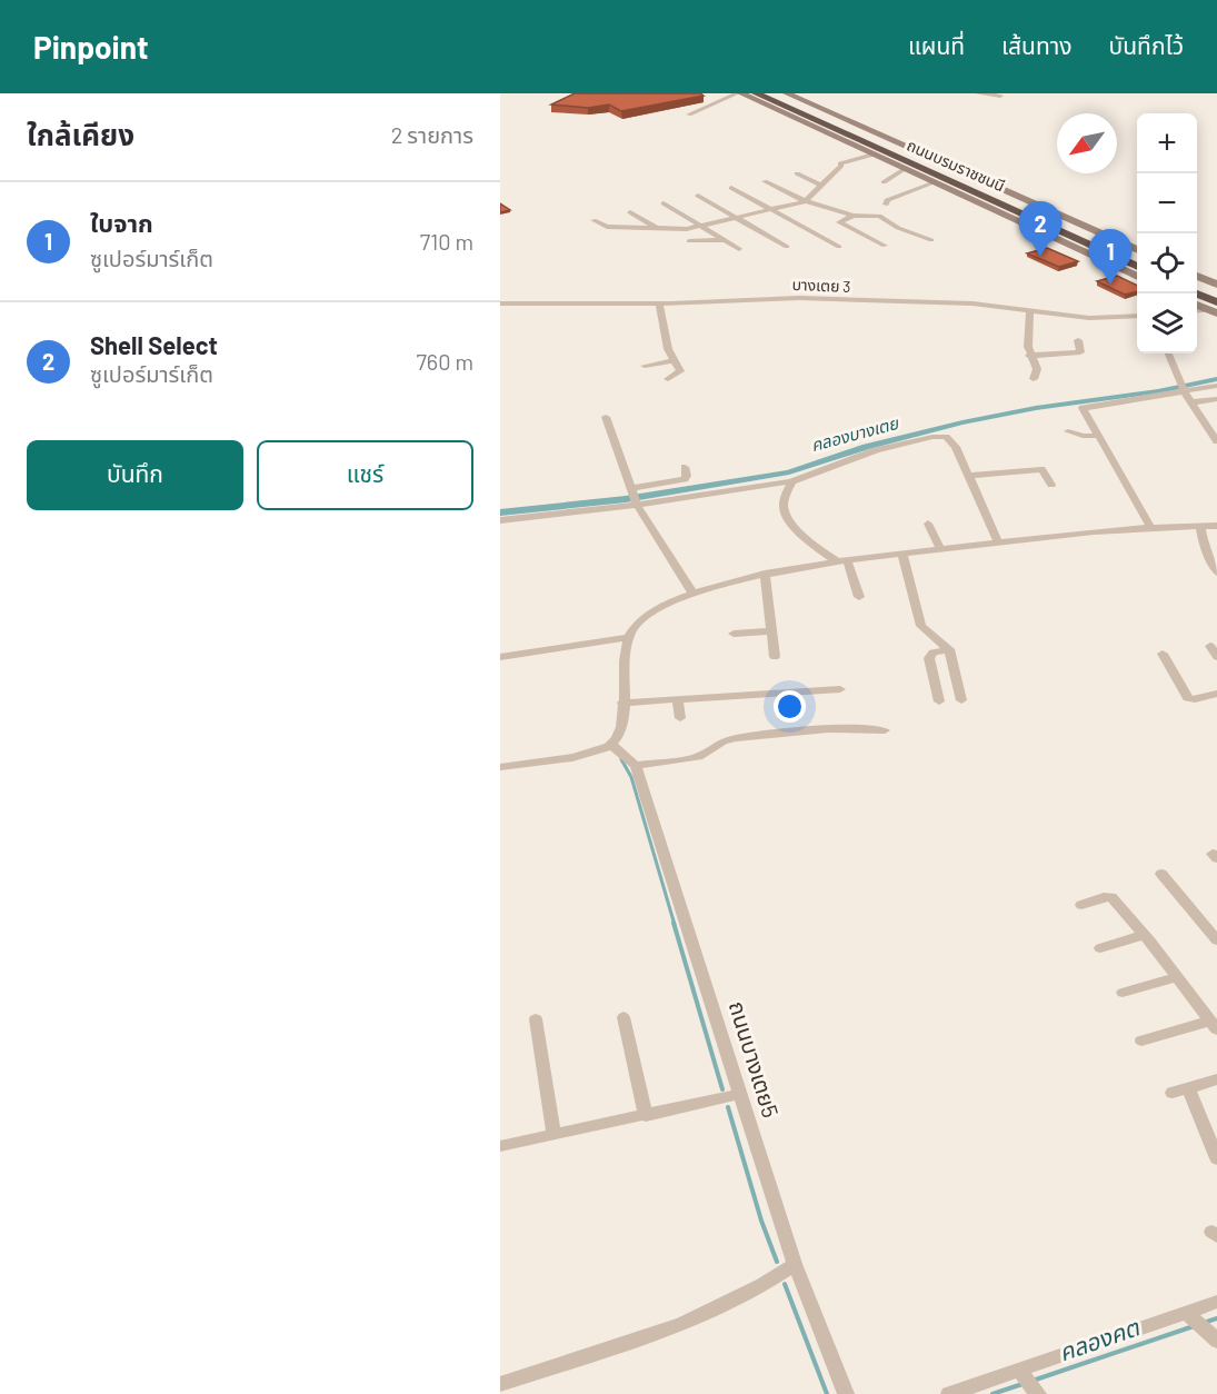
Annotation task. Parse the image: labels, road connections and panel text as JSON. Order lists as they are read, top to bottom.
{
  "streets": {
    "highway": ["ถนนบรมราชชนนี"],
    "street": ["บางเตย 3", "ถนนบางเตย5"]
  },
  "water": ["คลองบางเตย", "คลองคต"],
  "north": "bottom left",
  "page": {
    "header": "Pinpoint",
    "nav": ["แผนที่", "เส้นทาง", "บันทึกไว้"],
    "heading": ["ใกล้เคียง", "2 รายการ"],
    "map_buttons": ["+", "−"],
    "list": [
      {
        "mark": "1",
        "name": "ใบจาก",
        "note": "ซูเปอร์มาร์เก็ต",
        "value": "710 m"
      },
      {
        "mark": "2",
        "name": "Shell Select",
        "note": "ซูเปอร์มาร์เก็ต",
        "value": "760 m"
      }
    ],
    "pins": ["2", "1"],
    "buttons": ["บันทึก", "แชร์"]
  }
}
